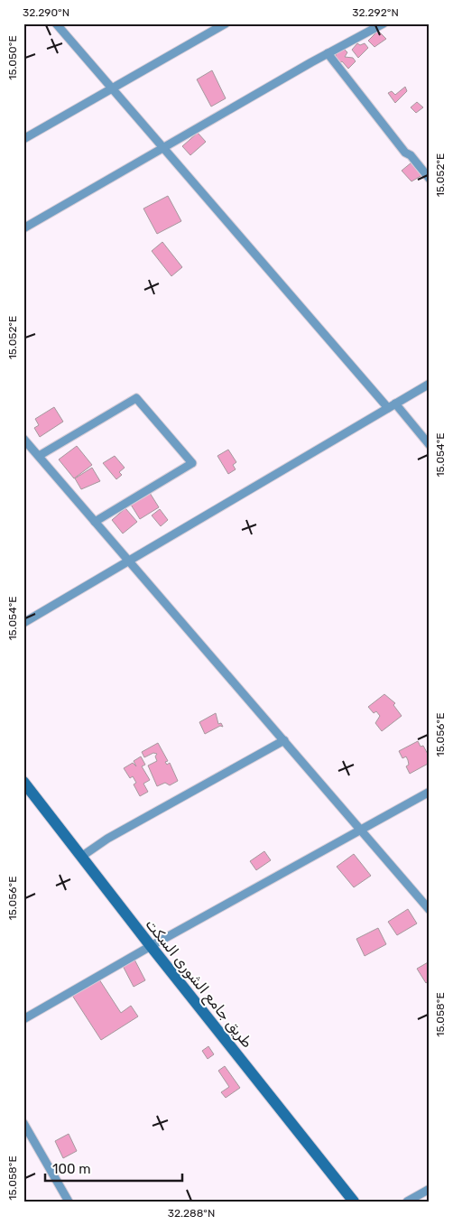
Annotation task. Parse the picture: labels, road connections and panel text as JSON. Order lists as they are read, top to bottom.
{
  "streets": {
    "main road": ["طريق جامع الشورى السكت"]
  },
  "scale_bar": "100 m",
  "coordinates": [
    "32.290°N",
    "32.292°N",
    "15.050°E",
    "15.052°E",
    "15.054°E",
    "15.056°E",
    "15.058°E",
    "32.288°N"
  ]
}
